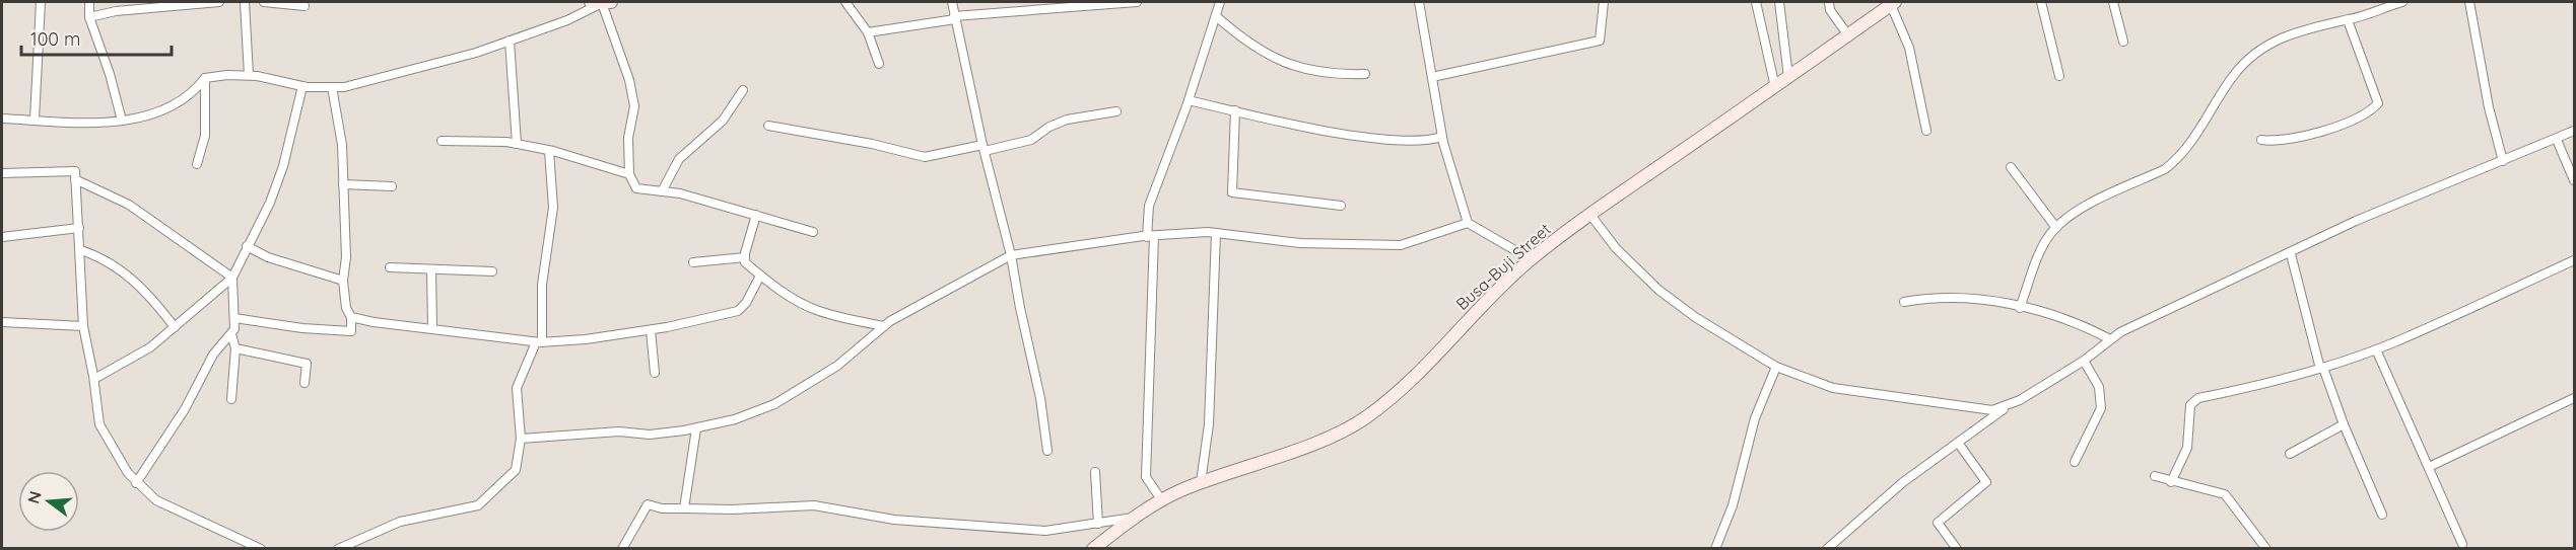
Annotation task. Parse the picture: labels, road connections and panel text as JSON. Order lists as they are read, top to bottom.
{
  "streets": {
    "street": ["Busa-Buji Street"]
  },
  "scale_bar": "100 m",
  "north": "left"
}
